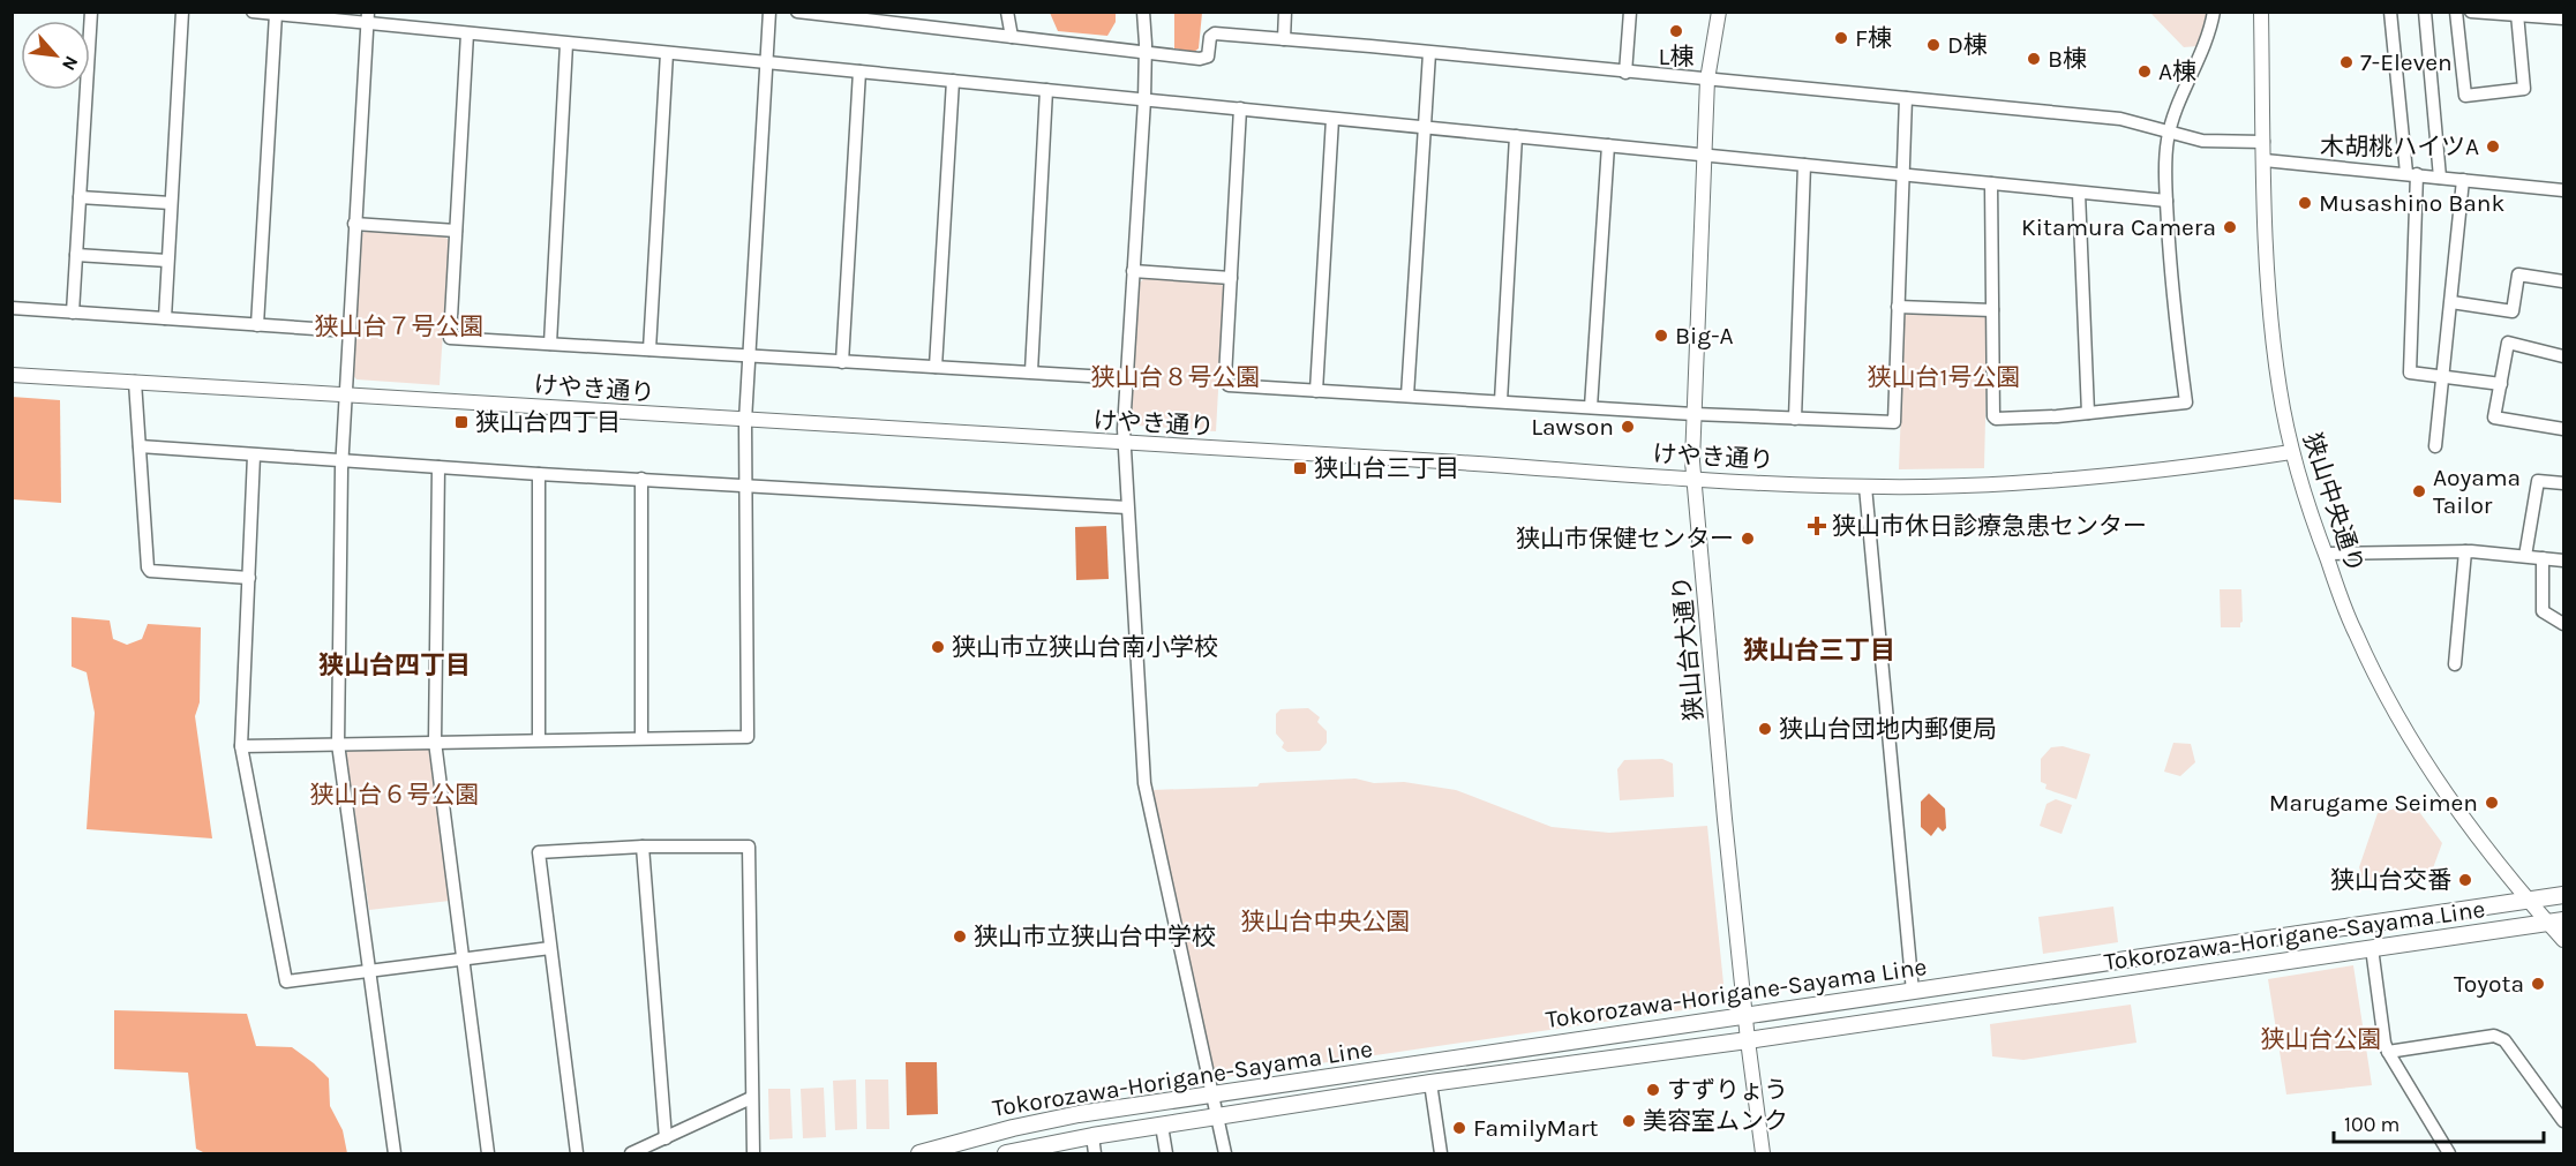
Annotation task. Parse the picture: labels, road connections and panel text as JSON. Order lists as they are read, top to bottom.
{
  "streets": {
    "main road": ["Tokorozawa-Horigane-Sayama Line"],
    "street": ["けやき通り", "狭山中央通り", "狭山台大通り"]
  },
  "crossings": [
    ["けやき通り", "狭山中央通り"],
    ["けやき通り", "狭山台大通り"],
    ["狭山中央通り", "Tokorozawa-Horigane-Sayama Line"],
    ["狭山台大通り", "Tokorozawa-Horigane-Sayama Line"]
  ],
  "districts": ["狭山台三丁目", "狭山台四丁目"],
  "parks": [
    "狭山台７号公園",
    "狭山台８号公園",
    "狭山台1号公園",
    "狭山台６号公園",
    "狭山台中央公園",
    "狭山台公園"
  ],
  "places": {
    "other": [
      "L棟",
      "F棟",
      "D棟",
      "B棟",
      "7-Eleven",
      "A棟",
      "木胡桃ハイツA",
      "Musashino Bank",
      "Kitamura Camera",
      "Big-A",
      "Lawson",
      "Aoyama Tailor",
      "狭山市保健センター",
      "狭山市立狭山台南小学校",
      "狭山台団地内郵便局",
      "Marugame Seimen",
      "狭山台交番",
      "狭山市立狭山台中学校",
      "Toyota",
      "すずりょう",
      "美容室ムンク",
      "FamilyMart"
    ],
    "transit": ["狭山台四丁目", "狭山台三丁目"],
    "health": ["狭山市休日診療急患センター"]
  },
  "scale_bar": "100 m",
  "north": "bottom right"
}
